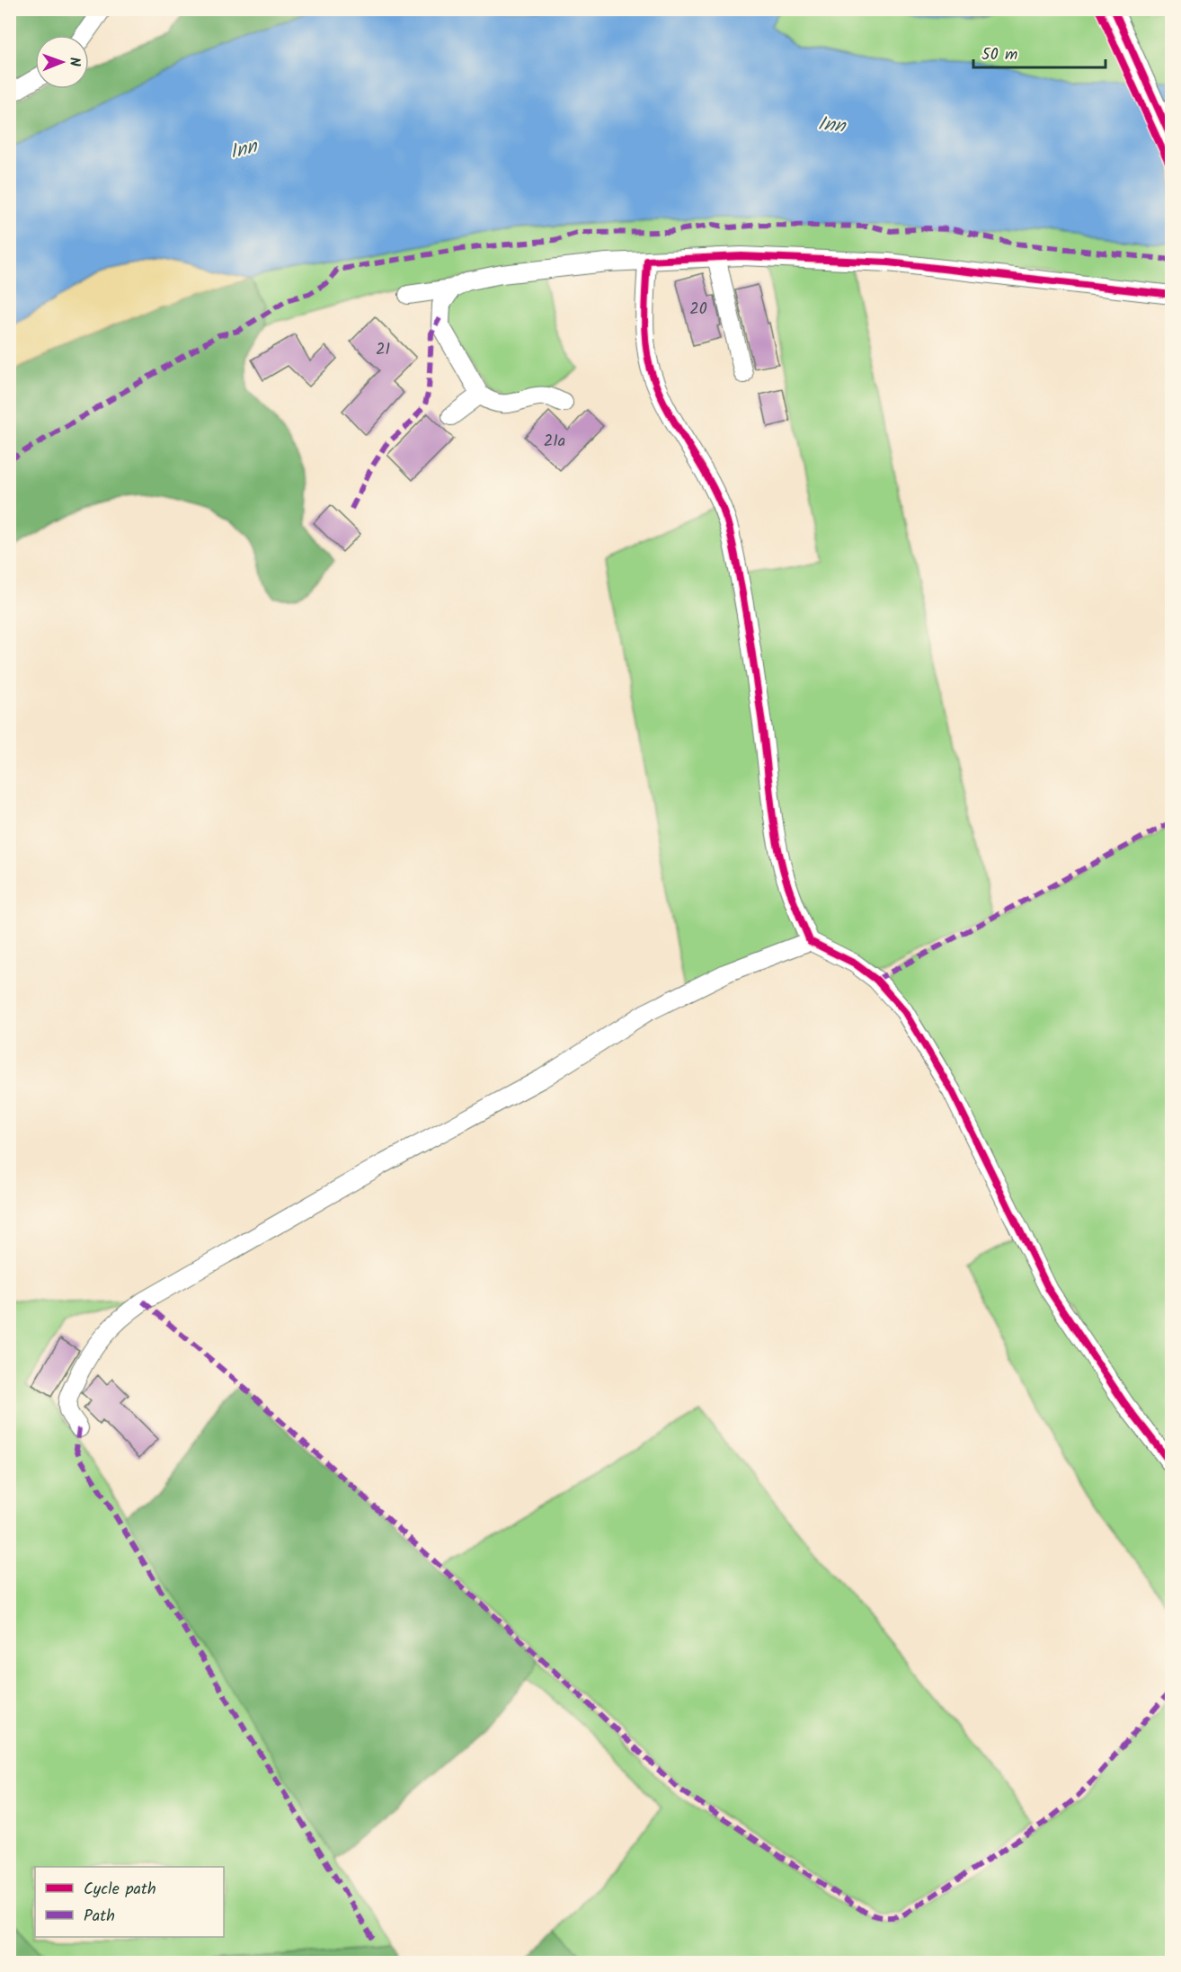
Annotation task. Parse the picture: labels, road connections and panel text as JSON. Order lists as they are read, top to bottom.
{
  "water": ["Inn"],
  "house_numbers": ["20", "21", "21a"],
  "legend": ["Cycle path", "Path"],
  "scale_bar": "50 m",
  "north": "right"
}
